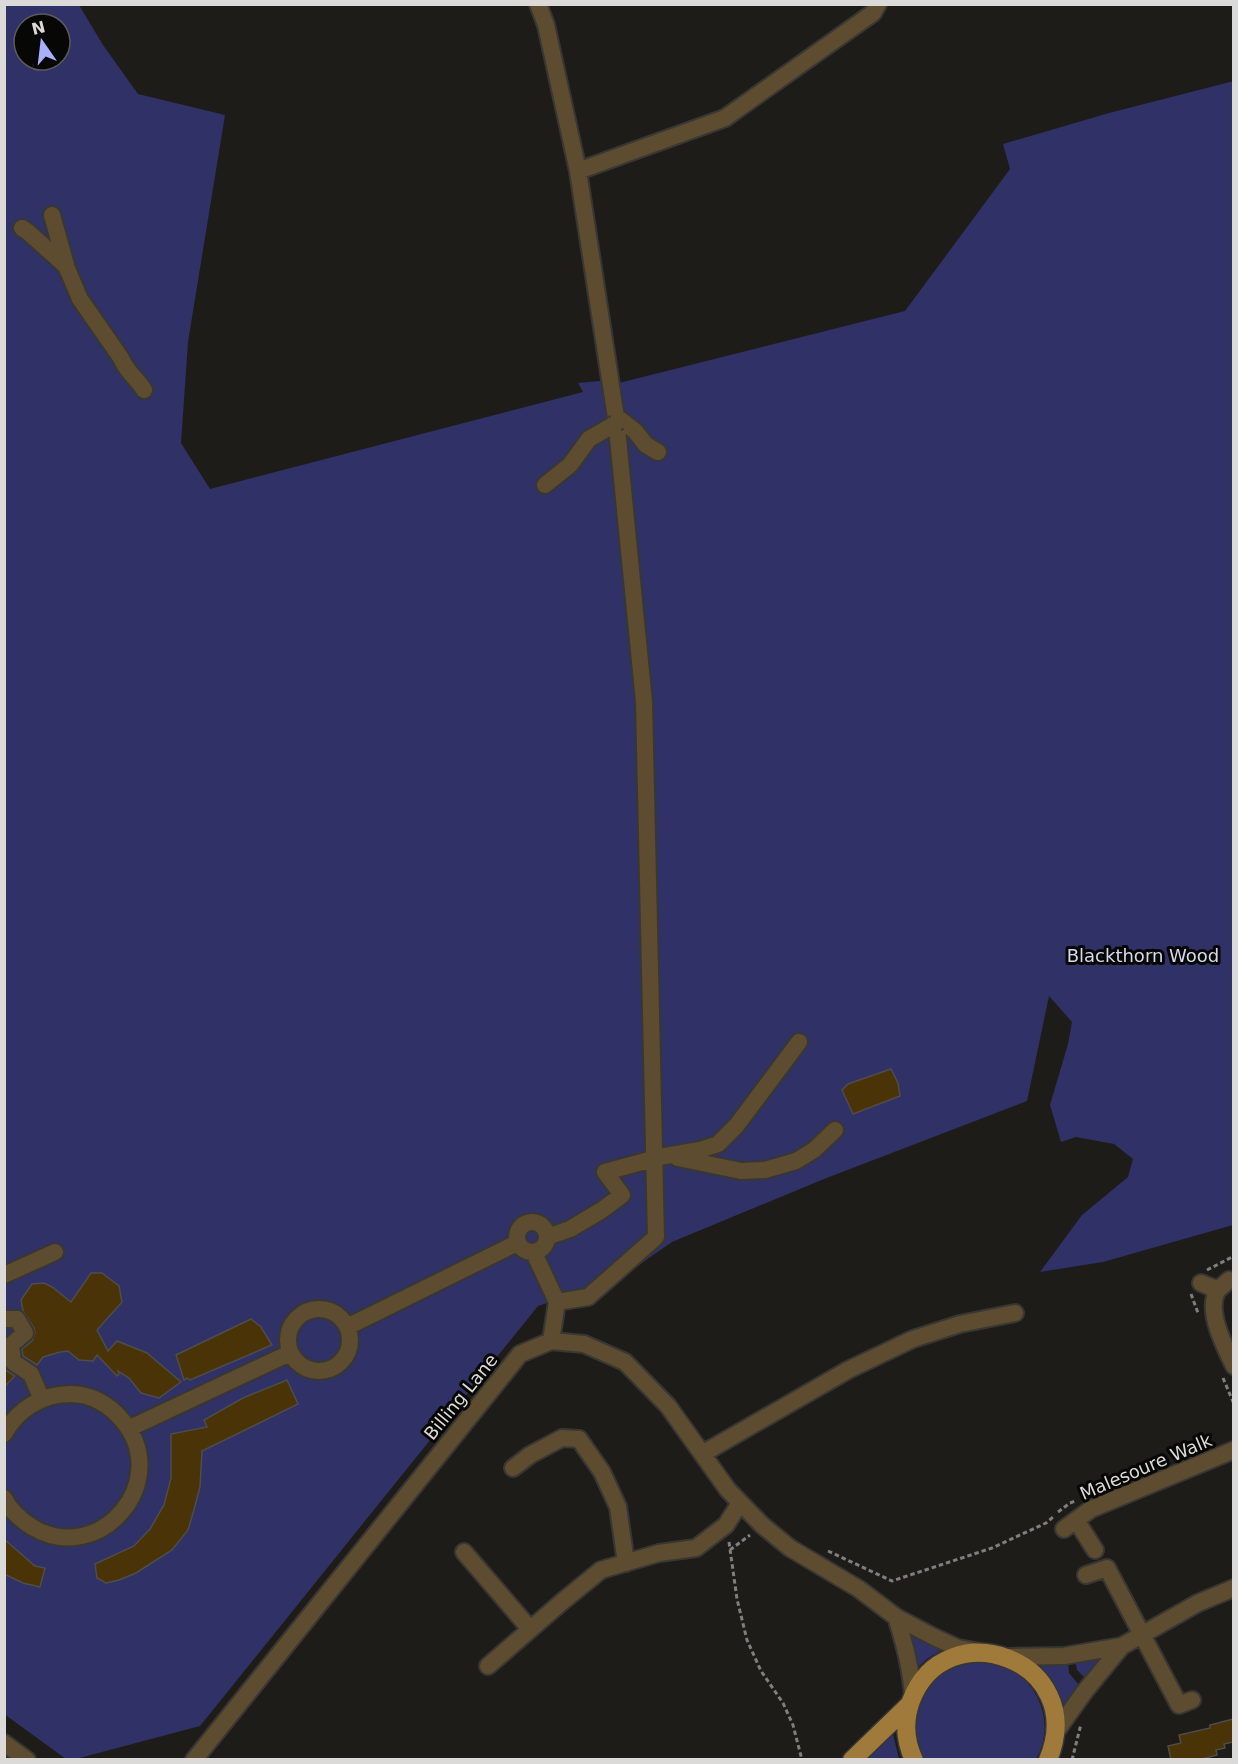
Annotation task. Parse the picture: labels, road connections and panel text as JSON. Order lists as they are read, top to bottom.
{
  "streets": {
    "street": ["Billing Lane", "Malesoure Walk"]
  },
  "parks": ["Blackthorn Wood"],
  "north": "top"
}
